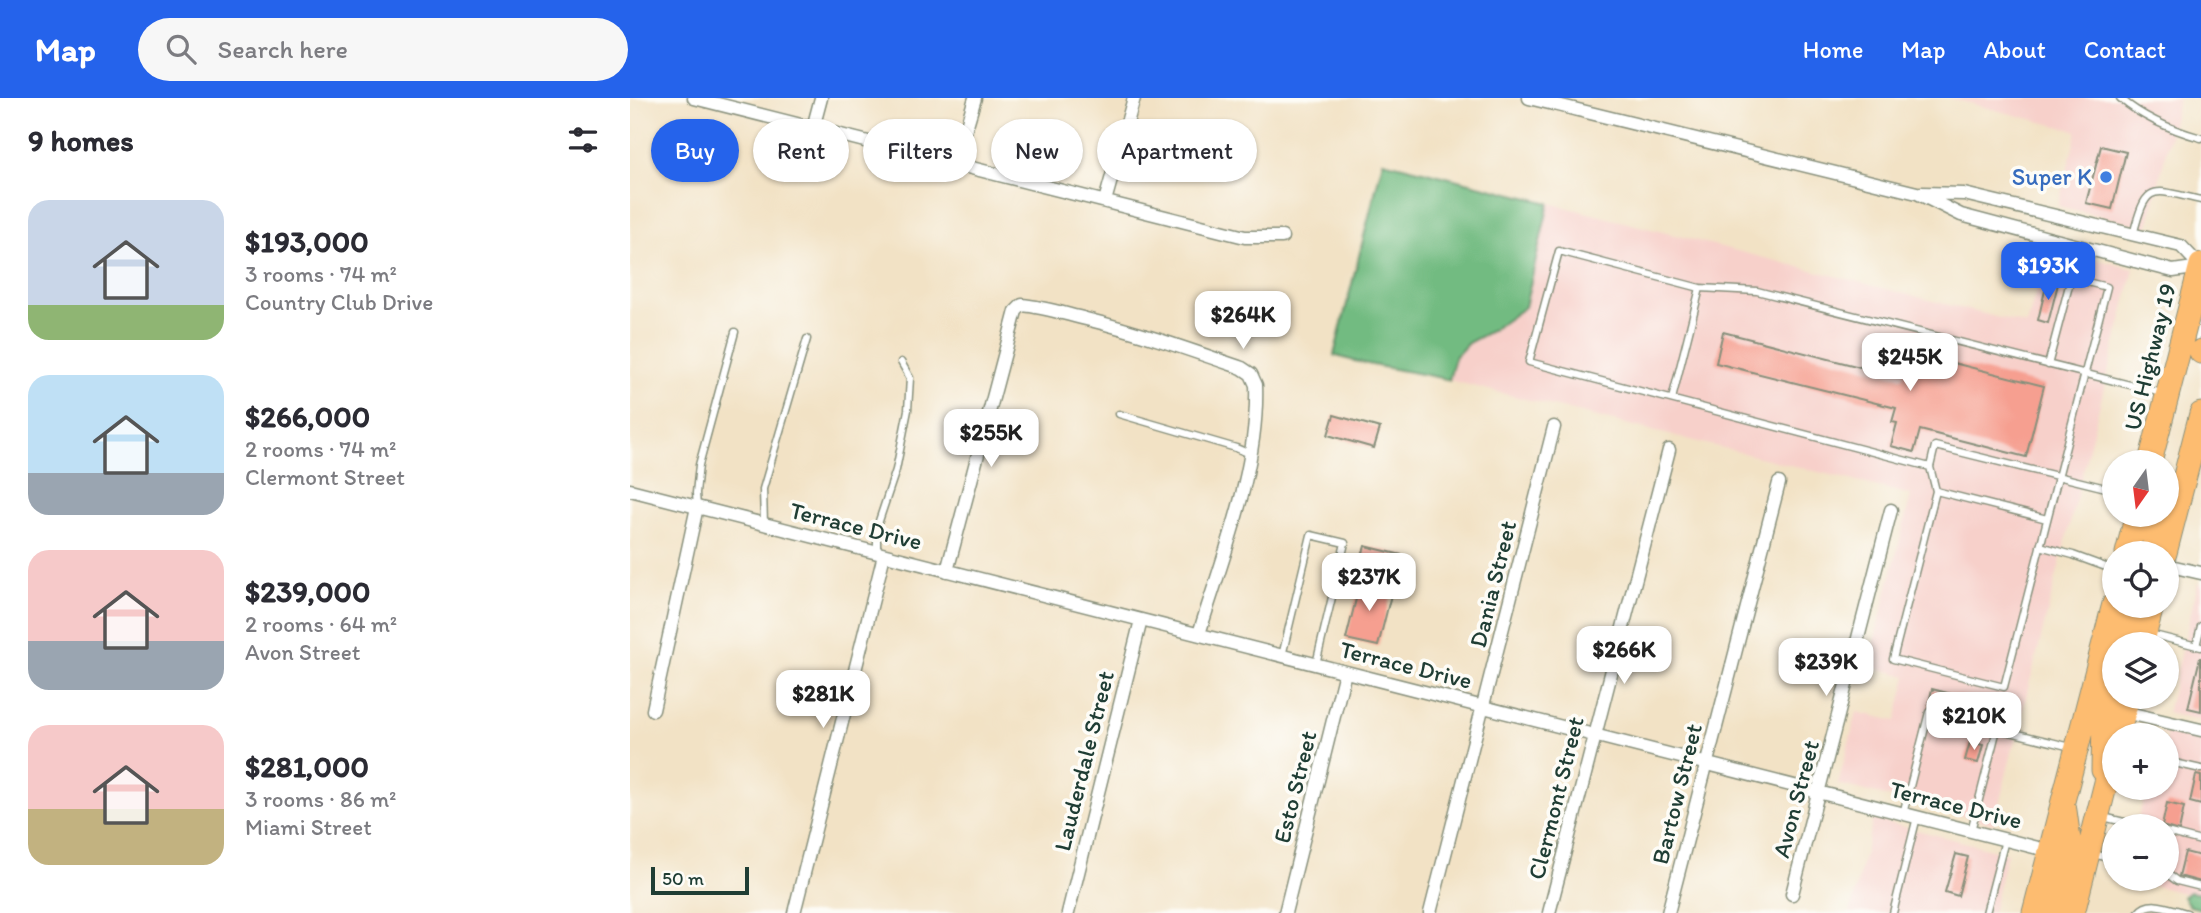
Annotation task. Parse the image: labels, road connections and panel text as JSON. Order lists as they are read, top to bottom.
{
  "streets": {
    "highway": ["US Highway 19"],
    "street": [
      "Terrace Drive",
      "Dania Street",
      "Lauderdale Street",
      "Esto Street",
      "Bartow Street",
      "Clermont Street",
      "Avon Street"
    ]
  },
  "crossings": [
    ["Terrace Drive", "Dania Street"],
    ["Terrace Drive", "Lauderdale Street"],
    ["Terrace Drive", "Esto Street"],
    ["Terrace Drive", "Bartow Street"],
    ["Terrace Drive", "Clermont Street"],
    ["Terrace Drive", "Avon Street"]
  ],
  "places": ["Super K"],
  "scale_bar": "50 m",
  "north": "bottom",
  "page": {
    "header": "Map",
    "search": "Search here",
    "nav": [
      "Home",
      "Map",
      "About",
      "Contact"
    ],
    "heading": "9 homes",
    "chip": [
      "Buy",
      "Rent",
      "Filters",
      "New",
      "Apartment"
    ],
    "list": [
      {
        "name": "$193,000",
        "note": "3 rooms · 74 m² · Country Club Drive"
      },
      {
        "name": "$266,000",
        "note": "2 rooms · 74 m² · Clermont Street"
      },
      {
        "name": "$239,000",
        "note": "2 rooms · 64 m² · Avon Street"
      },
      {
        "name": "$281,000",
        "note": "3 rooms · 86 m² · Miami Street"
      }
    ],
    "price": [
      "$193K",
      "$264K",
      "$245K",
      "$255K",
      "$237K",
      "$266K",
      "$239K",
      "$281K",
      "$210K"
    ],
    "map_buttons": ["+", "−"],
    "scale": "50 m"
  }
}
